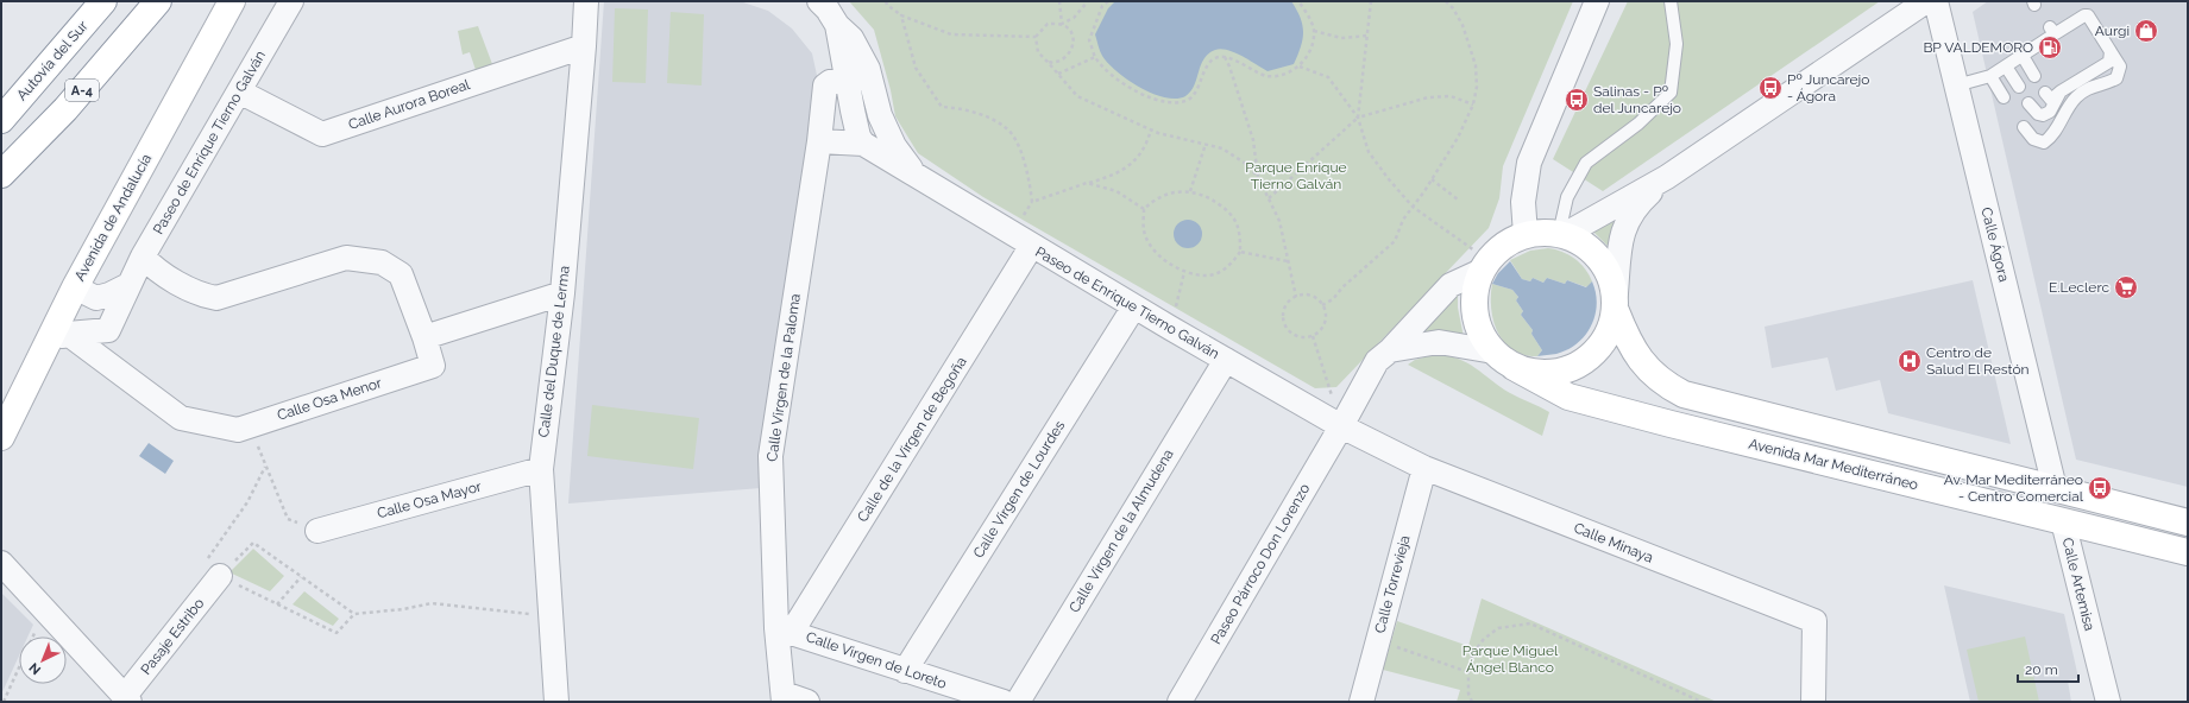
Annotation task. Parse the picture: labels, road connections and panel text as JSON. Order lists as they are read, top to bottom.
{
  "streets": {
    "main road": [
      "Autovía del Sur",
      "A-4",
      "Avenida de Andalucía",
      "Avenida Mar Mediterráneo"
    ],
    "street": [
      "Calle Aurora Boreal",
      "Paseo de Enrique Tierno Galván",
      "Calle Ágora",
      "Calle del Duque de Lerma",
      "Calle Virgen de la Paloma",
      "Calle Osa Menor",
      "Calle de la Virgen de Begoña",
      "Calle Virgen de Lourdes",
      "Calle Osa Mayor",
      "Calle Virgen de la Almudena",
      "Calle Minaya",
      "Paseo Párroco Don Lorenzo",
      "Calle Torrevieja",
      "Calle Artemisa",
      "Pasaje Estribo",
      "Calle Virgen de Loreto"
    ]
  },
  "crossings": [
    ["Calle Aurora Boreal", "Paseo de Enrique Tierno Galván"],
    ["Calle Aurora Boreal", "Calle del Duque de Lerma"],
    ["Paseo de Enrique Tierno Galván", "Calle Virgen de la Paloma"],
    ["Paseo de Enrique Tierno Galván", "Calle de la Virgen de Begoña"],
    ["Paseo de Enrique Tierno Galván", "Calle Virgen de Lourdes"],
    ["Paseo de Enrique Tierno Galván", "Calle Virgen de la Almudena"],
    ["Paseo de Enrique Tierno Galván", "Calle Minaya"],
    ["Paseo de Enrique Tierno Galván", "Paseo Párroco Don Lorenzo"],
    ["Calle del Duque de Lerma", "Calle Osa Mayor"],
    ["Calle Virgen de la Paloma", "Calle de la Virgen de Begoña"],
    ["Calle Virgen de la Paloma", "Calle Virgen de Loreto"],
    ["Calle de la Virgen de Begoña", "Calle Virgen de Loreto"],
    ["Avenida Mar Mediterráneo", "Paseo Párroco Don Lorenzo"],
    ["Avenida Mar Mediterráneo", "Calle Artemisa"],
    ["Calle Virgen de Lourdes", "Calle Virgen de Loreto"],
    ["Calle Minaya", "Paseo Párroco Don Lorenzo"],
    ["Calle Minaya", "Calle Torrevieja"]
  ],
  "parks": ["Parque Enrique Tierno Galván", "Parque Miguel Ángel Blanco"],
  "places": {
    "shop": ["Aurgi"],
    "fuel station": ["BP VALDEMORO"],
    "bus stop": ["Pº Juncarejo - Ágora", "Salinas - Pº del Juncarejo", "Av. Mar Mediterráneo - Centro Comercial"],
    "supermarket": ["E.Leclerc"],
    "hospital": ["Centro de Salud El Restón"]
  },
  "scale_bar": "20 m",
  "north": "bottom left"
}
